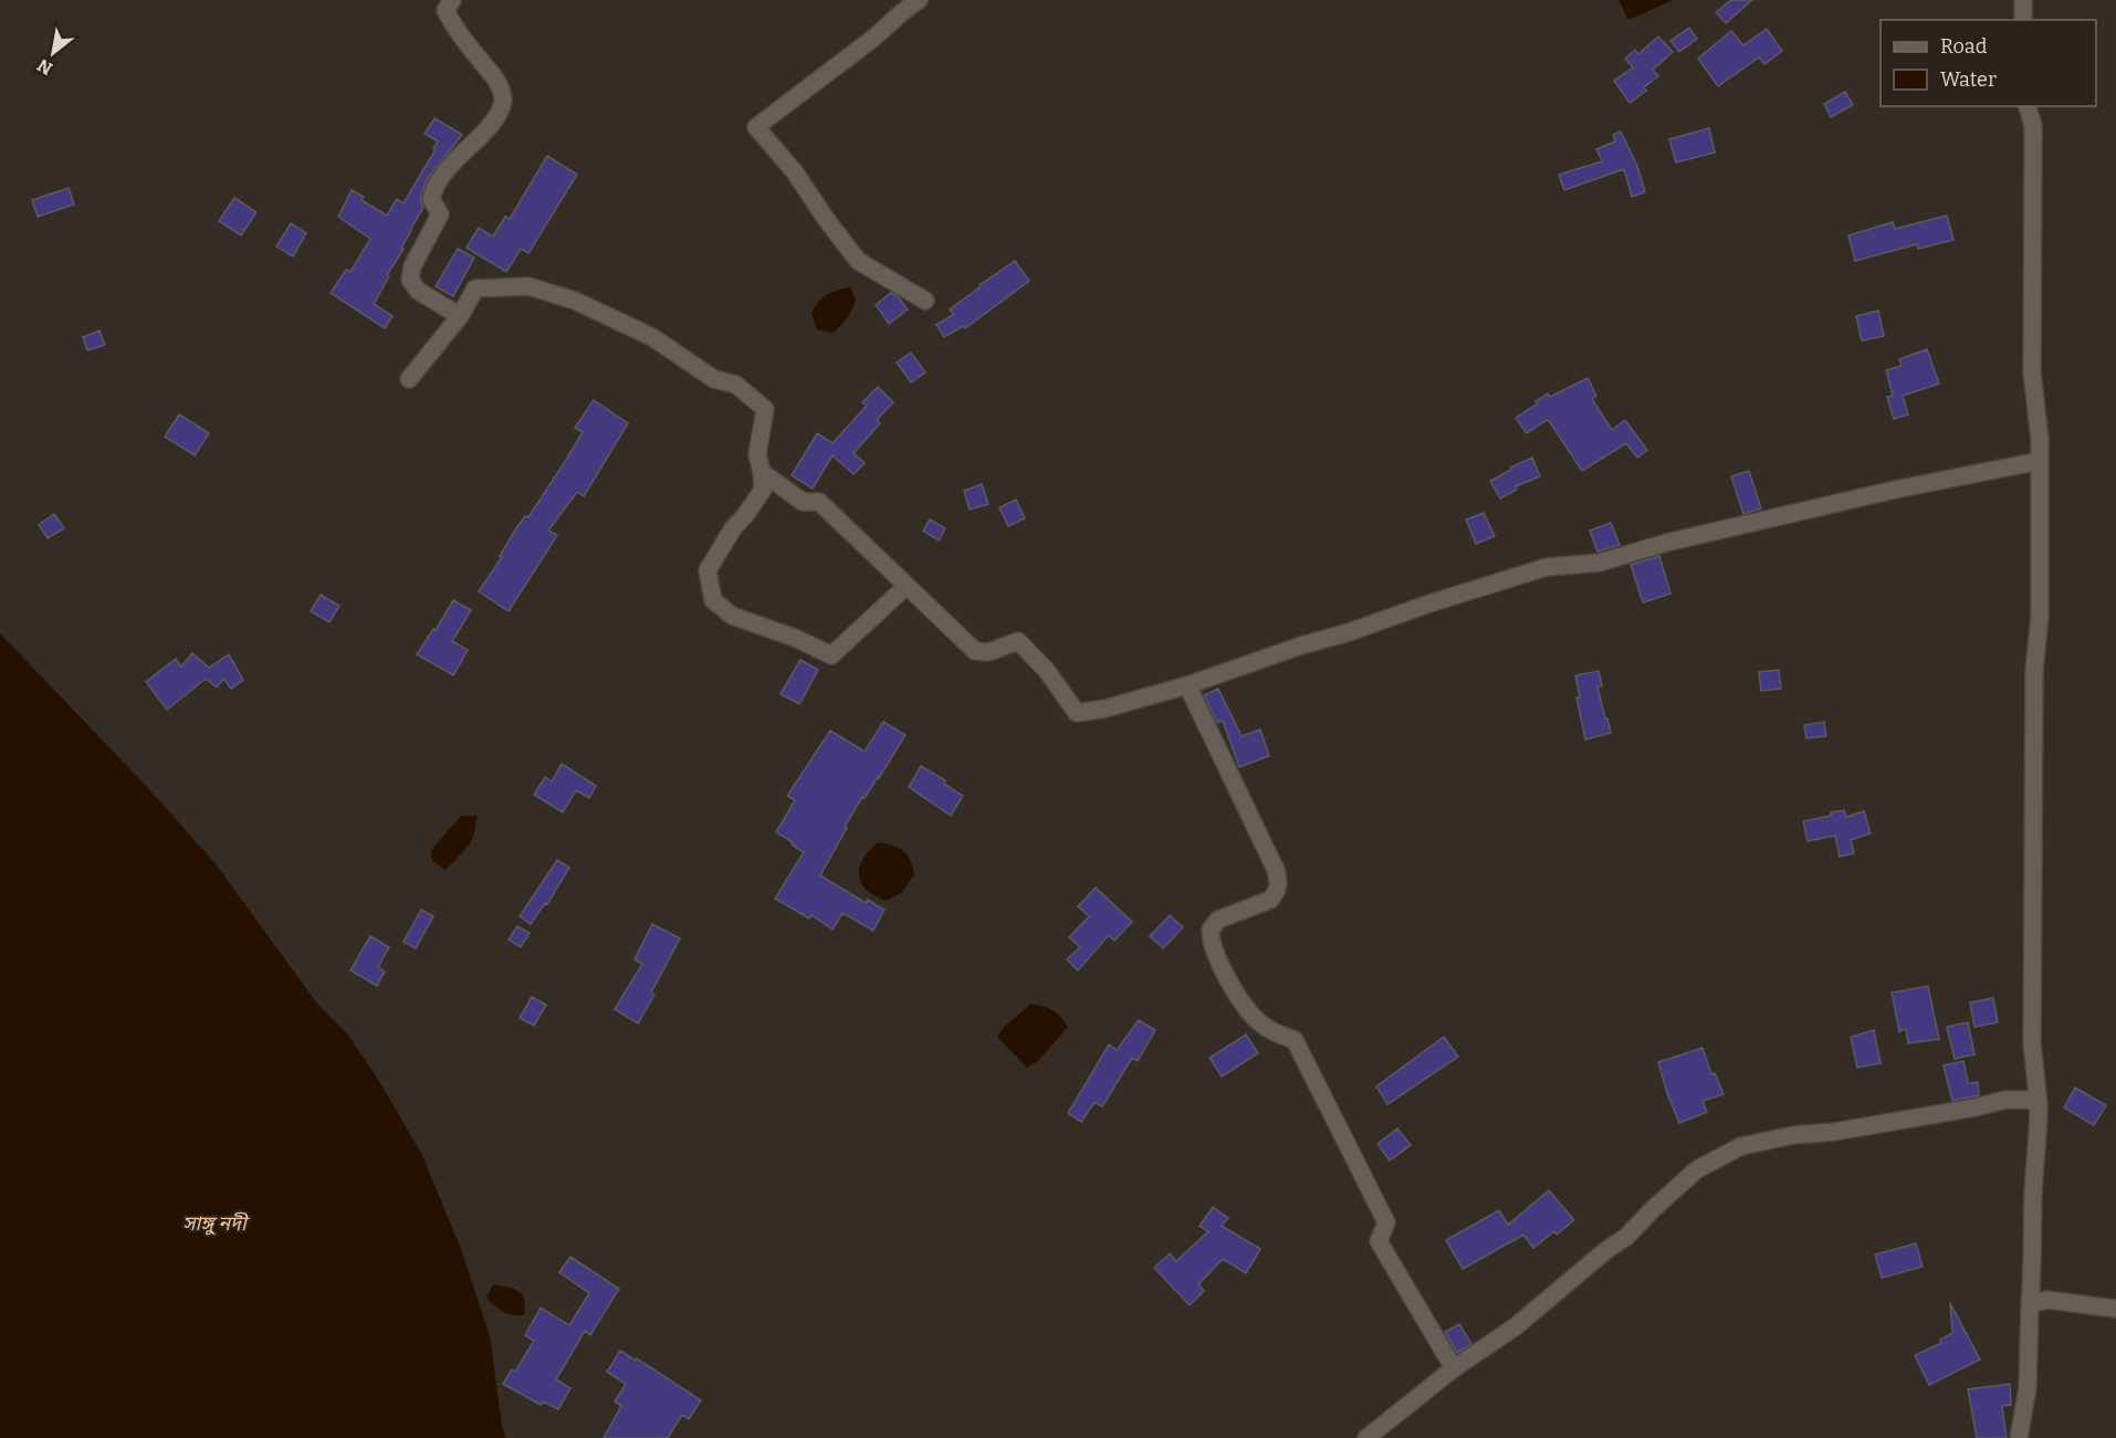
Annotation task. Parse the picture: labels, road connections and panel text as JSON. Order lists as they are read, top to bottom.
{
  "water": ["সাঙ্গু নদী"],
  "legend": ["Road", "Water"],
  "north": "bottom left"
}
